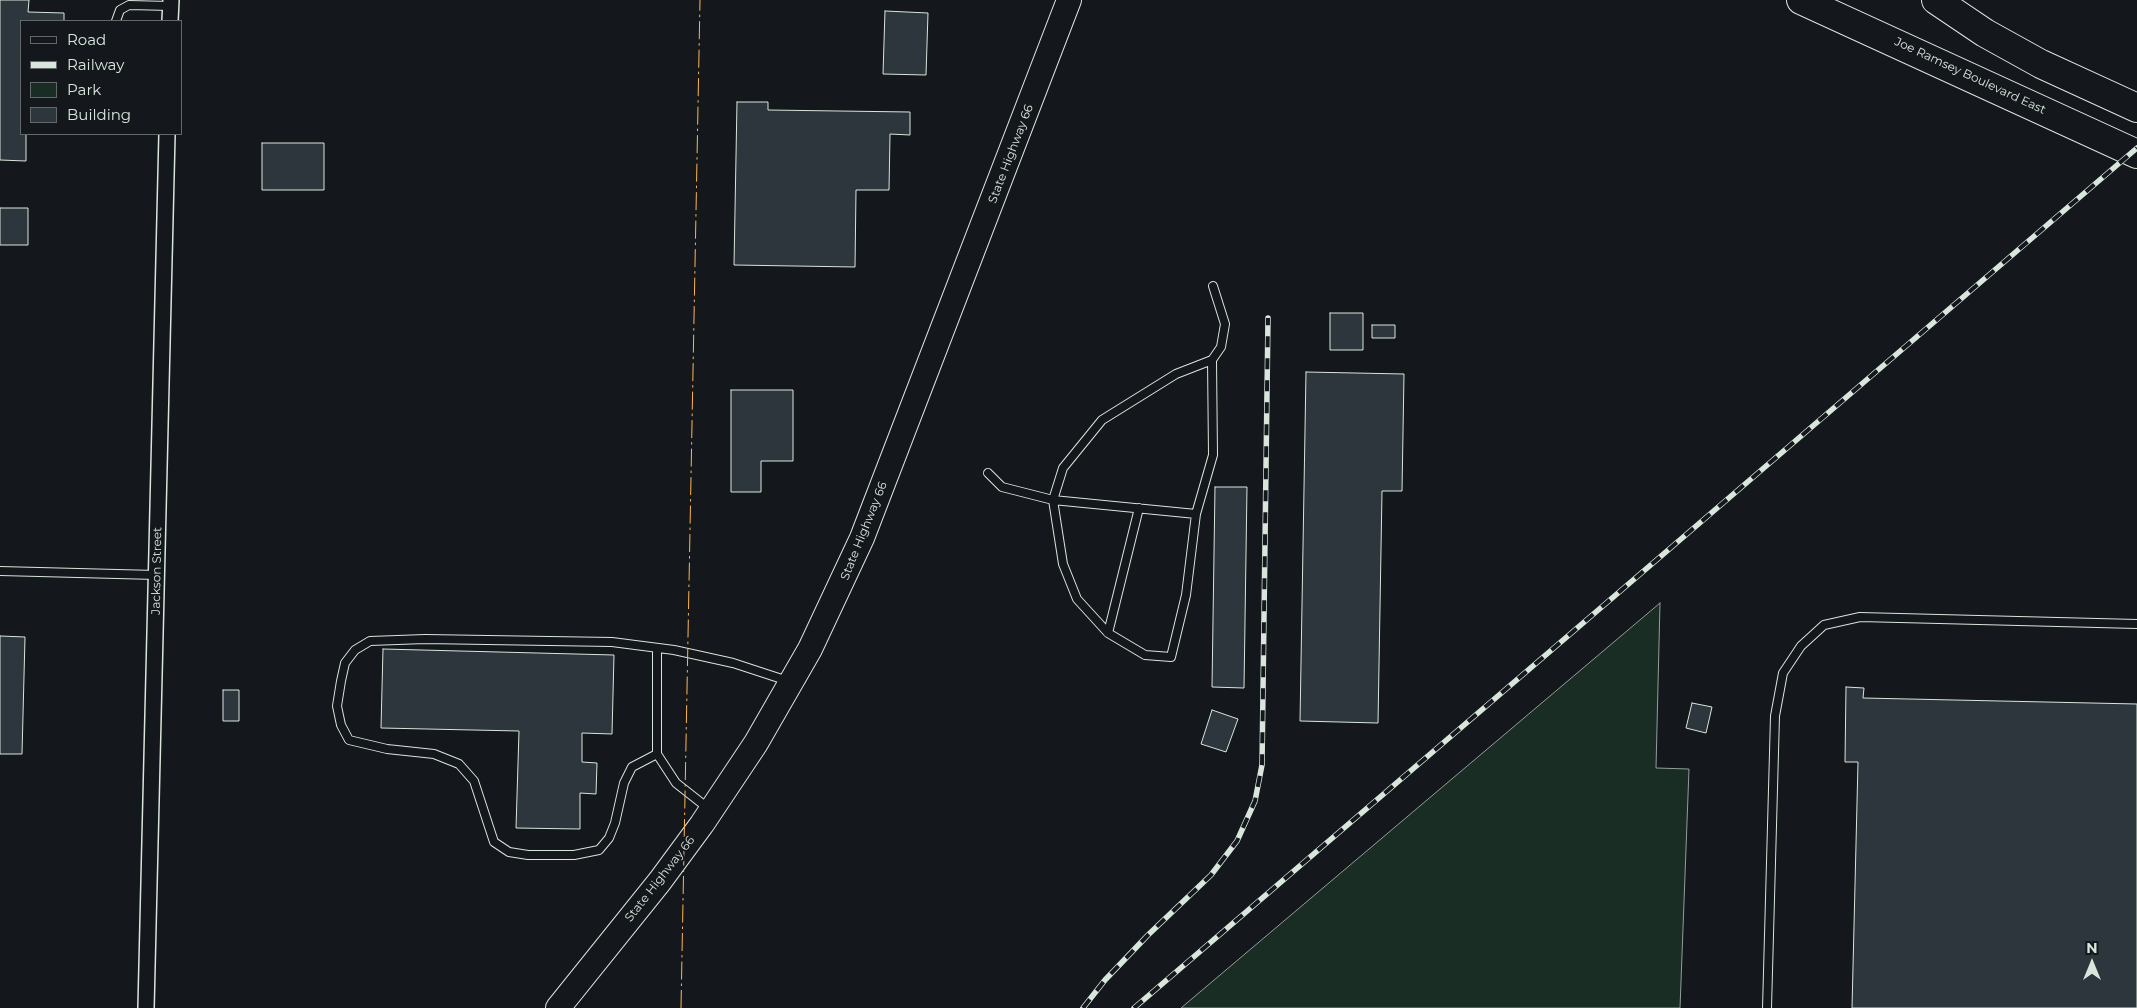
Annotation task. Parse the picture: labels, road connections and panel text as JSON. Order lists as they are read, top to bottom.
{
  "streets": {
    "highway": ["Joe Ramsey Boulevard East"],
    "main road": ["State Highway 66"],
    "street": ["Jackson Street"]
  },
  "legend": [
    "Road",
    "Railway",
    "Park",
    "Building"
  ],
  "north": "top"
}
